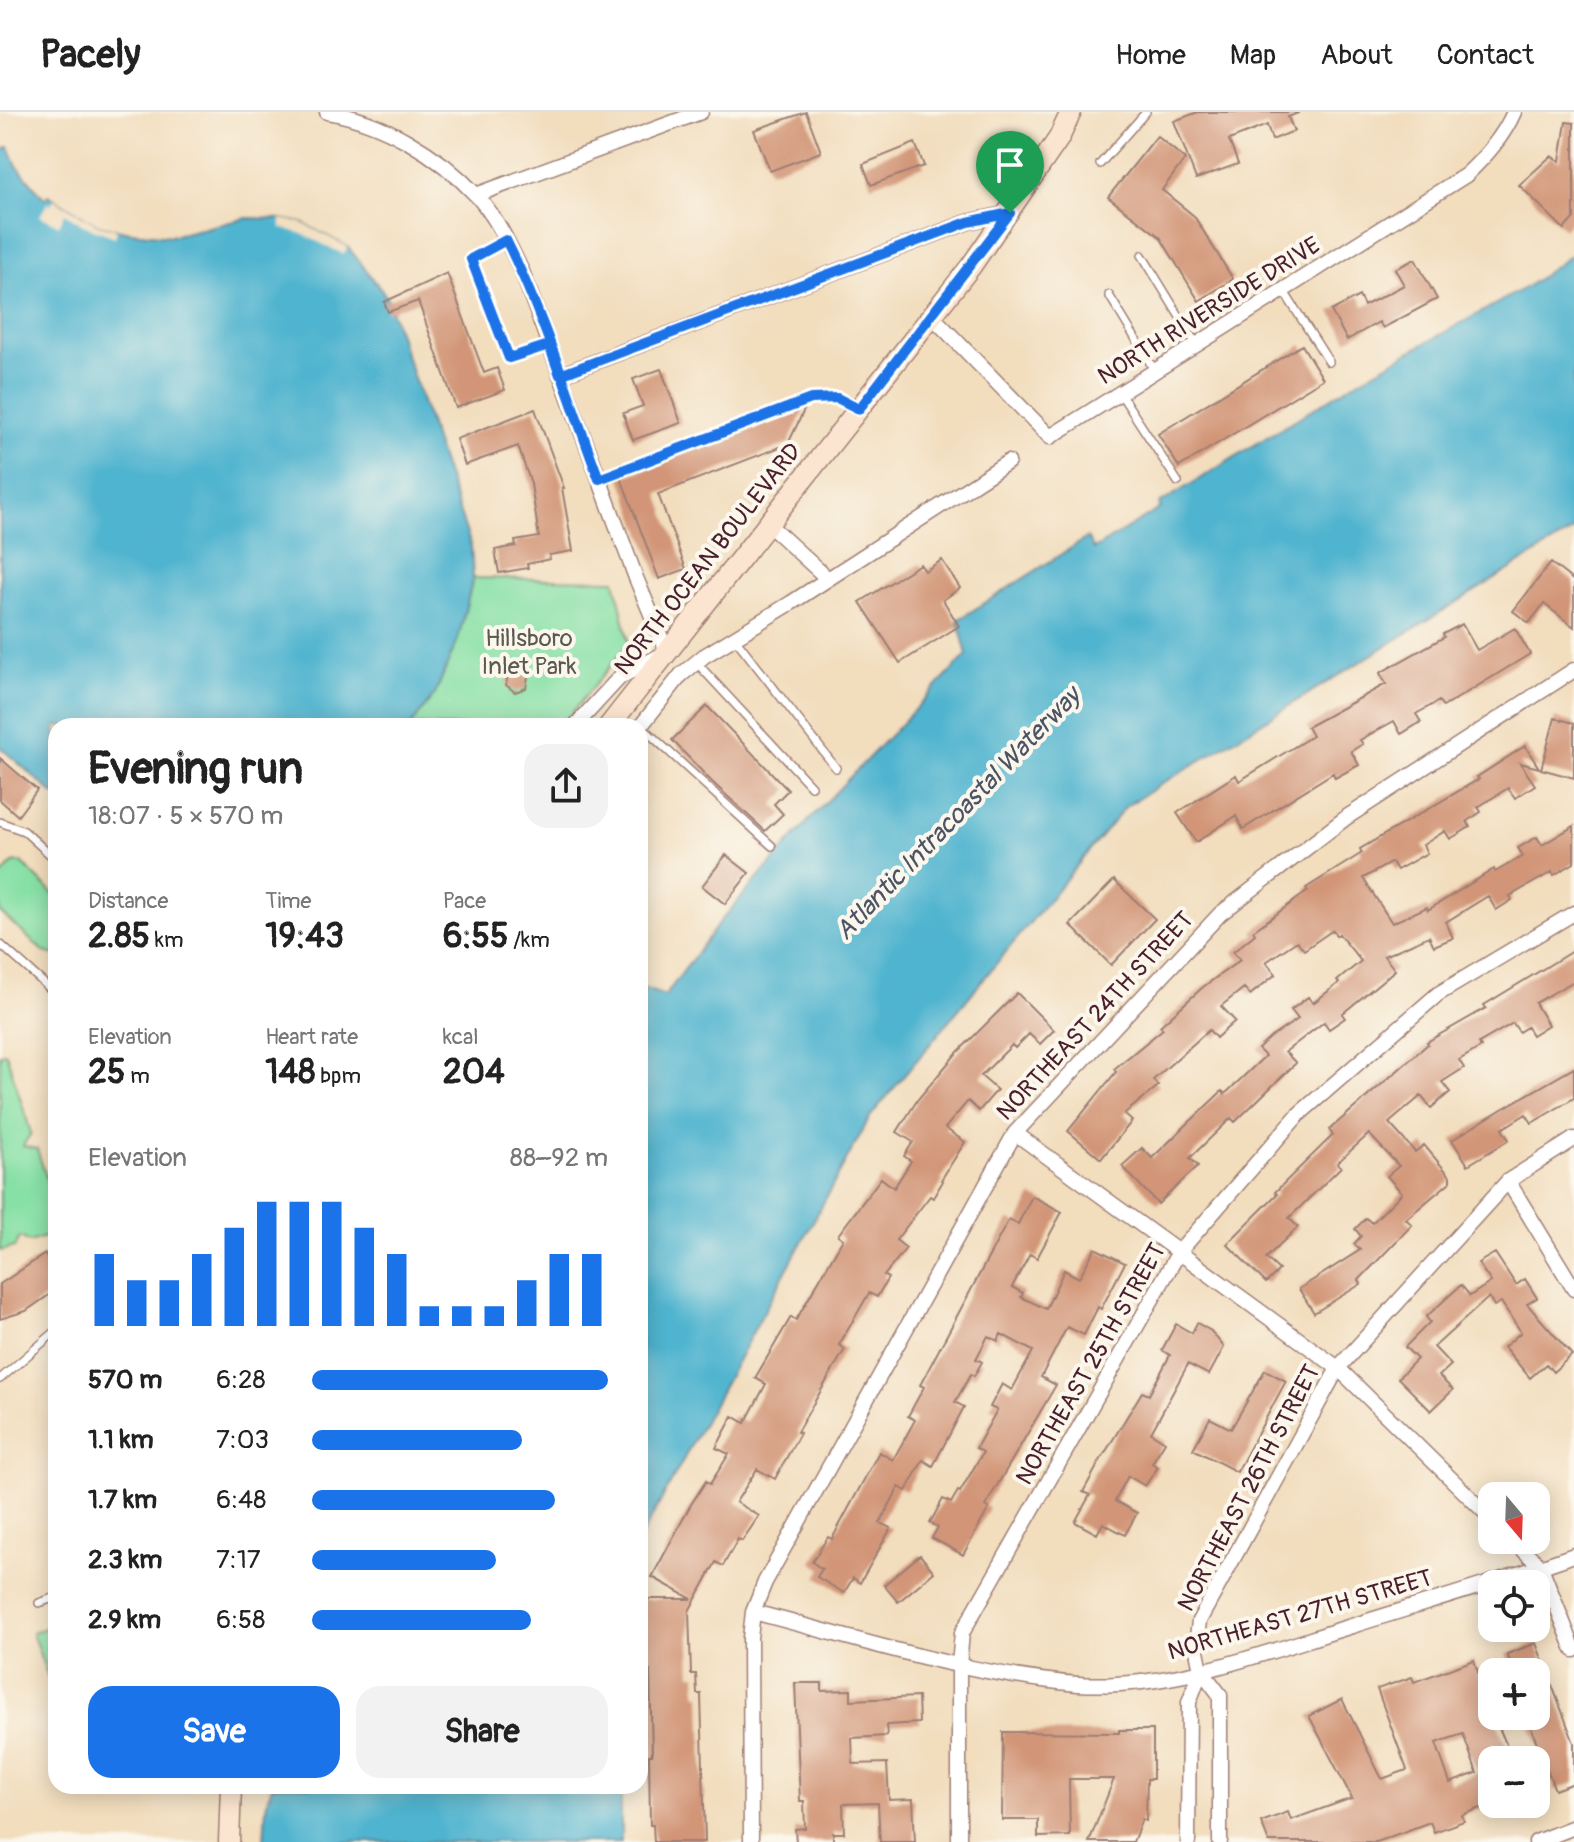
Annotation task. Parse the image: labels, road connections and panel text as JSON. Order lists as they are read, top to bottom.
{
  "streets": {
    "main road": ["NORTH OCEAN BOULEVARD"],
    "street": [
      "NORTH RIVERSIDE DRIVE",
      "NORTHEAST 24TH STREET",
      "NORTHEAST 25TH STREET",
      "NORTHEAST 26TH STREET",
      "NORTHEAST 27TH STREET"
    ]
  },
  "crossings": [
    ["NORTH RIVERSIDE DRIVE", "NORTH OCEAN BOULEVARD"],
    ["NORTHEAST 24TH STREET", "NORTHEAST 27TH STREET"],
    ["NORTHEAST 25TH STREET", "NORTHEAST 27TH STREET"],
    ["NORTHEAST 26TH STREET", "NORTHEAST 27TH STREET"]
  ],
  "water": ["Atlantic Intracoastal Waterway"],
  "parks": ["Hillsboro Inlet Park"],
  "north": "bottom",
  "page": {
    "header": "Pacely",
    "nav": [
      "Home",
      "Map",
      "About",
      "Contact"
    ],
    "heading": ["Evening run", "18:07 · 5 × 570 m"],
    "stats": [
      ["Distance", "2.85 km"],
      ["Time", "19:43"],
      ["Pace", "6:55 /km"],
      ["Elevation", "25 m"],
      ["Heart rate", "148 bpm"],
      ["kcal", "204"]
    ],
    "chart": ["Elevation", "88–92 m"],
    "list": [
      {
        "name": "570 m",
        "note": "6:28"
      },
      {
        "name": "1.1 km",
        "note": "7:03"
      },
      {
        "name": "1.7 km",
        "note": "6:48"
      },
      {
        "name": "2.3 km",
        "note": "7:17"
      },
      {
        "name": "2.9 km",
        "note": "6:58"
      }
    ],
    "map_buttons": ["+", "−"],
    "buttons": ["Save", "Share"]
  }
}
